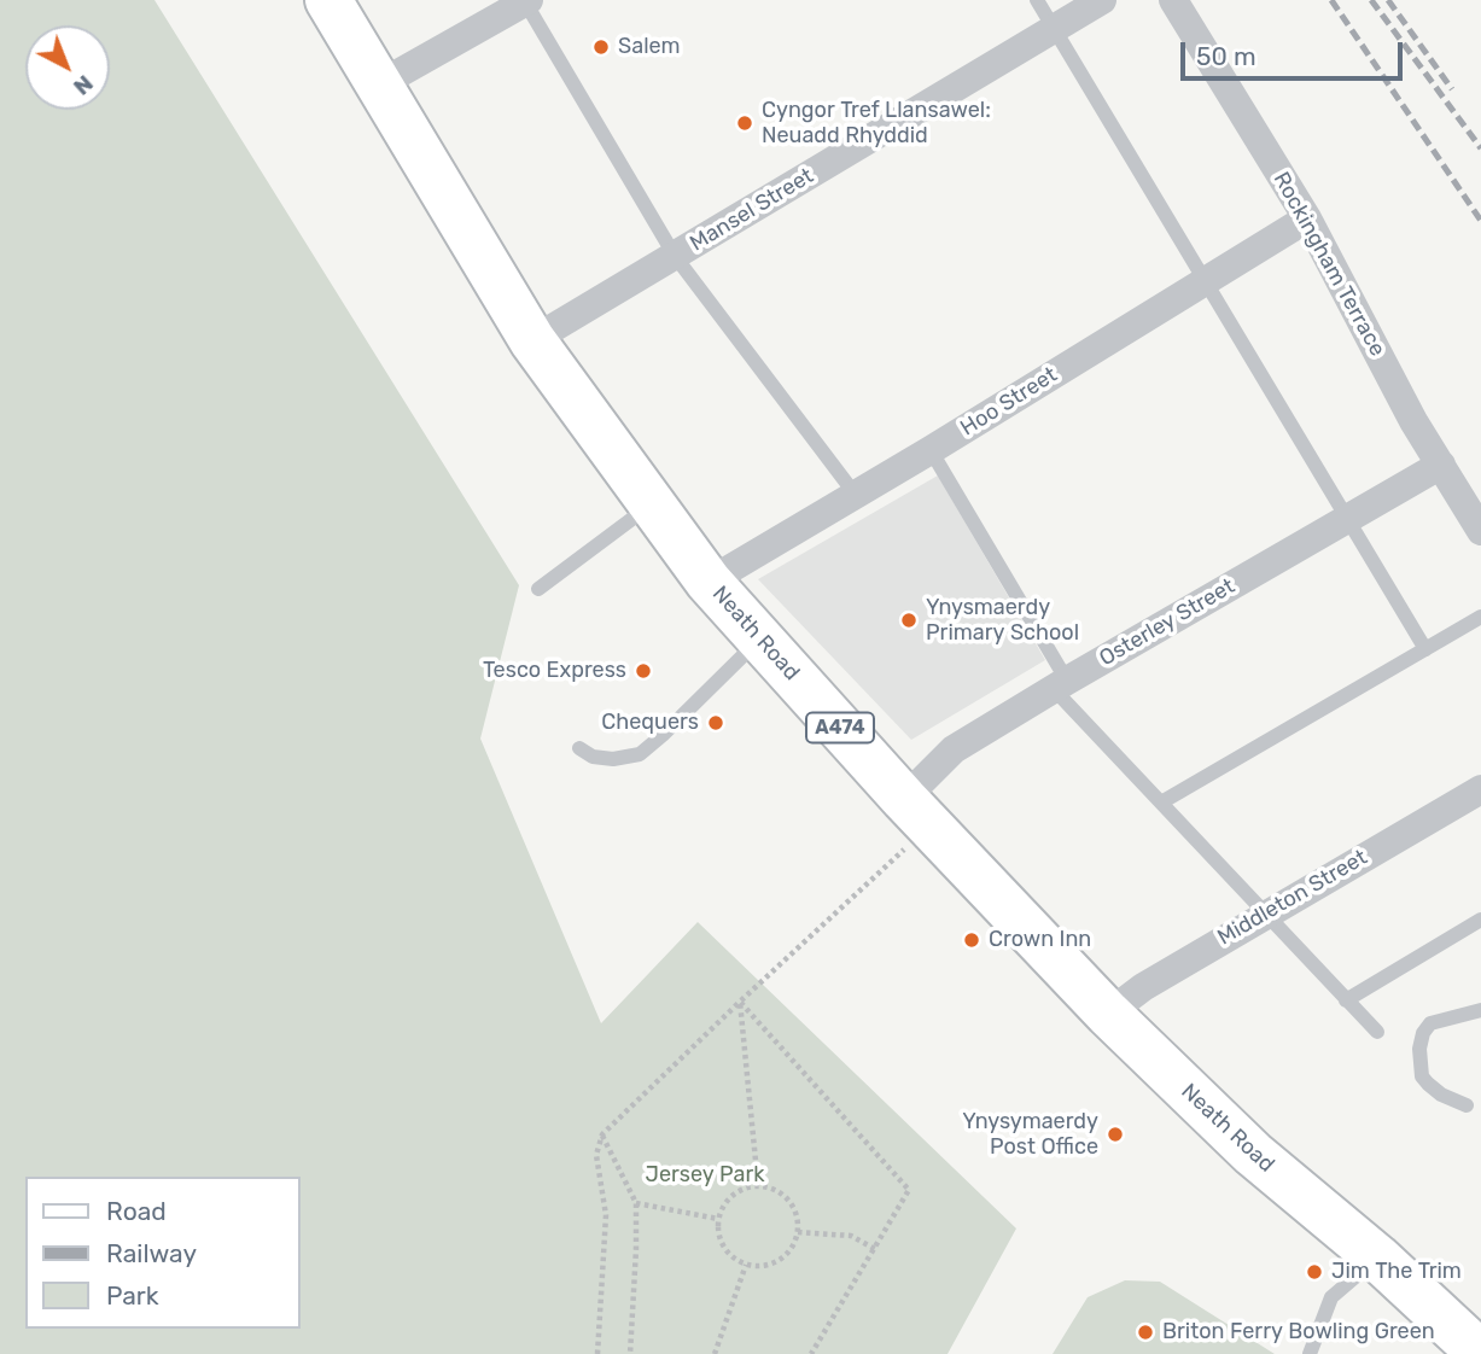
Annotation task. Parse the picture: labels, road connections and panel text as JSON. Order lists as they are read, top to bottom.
{
  "streets": {
    "main road": ["Neath Road", "A474"],
    "street": [
      "Mansel Street",
      "Rockingham Terrace",
      "Hoo Street",
      "Osterley Street",
      "Middleton Street"
    ]
  },
  "crossings": [
    ["Mansel Street", "Neath Road"],
    ["Rockingham Terrace", "Hoo Street"],
    ["Rockingham Terrace", "Osterley Street"],
    ["Hoo Street", "Neath Road"],
    ["Osterley Street", "Neath Road"],
    ["Neath Road", "Middleton Street"]
  ],
  "parks": ["Jersey Park"],
  "places": [
    "Salem",
    "Cyngor Tref Llansawel: Neuadd Rhyddid",
    "Ynysmaerdy Primary School",
    "Tesco Express",
    "Chequers",
    "Crown Inn",
    "Ynysymaerdy Post Office",
    "Jim The Trim",
    "Briton Ferry Bowling Green"
  ],
  "legend": ["Road", "Railway", "Park"],
  "scale_bar": "50 m",
  "north": "bottom right"
}
